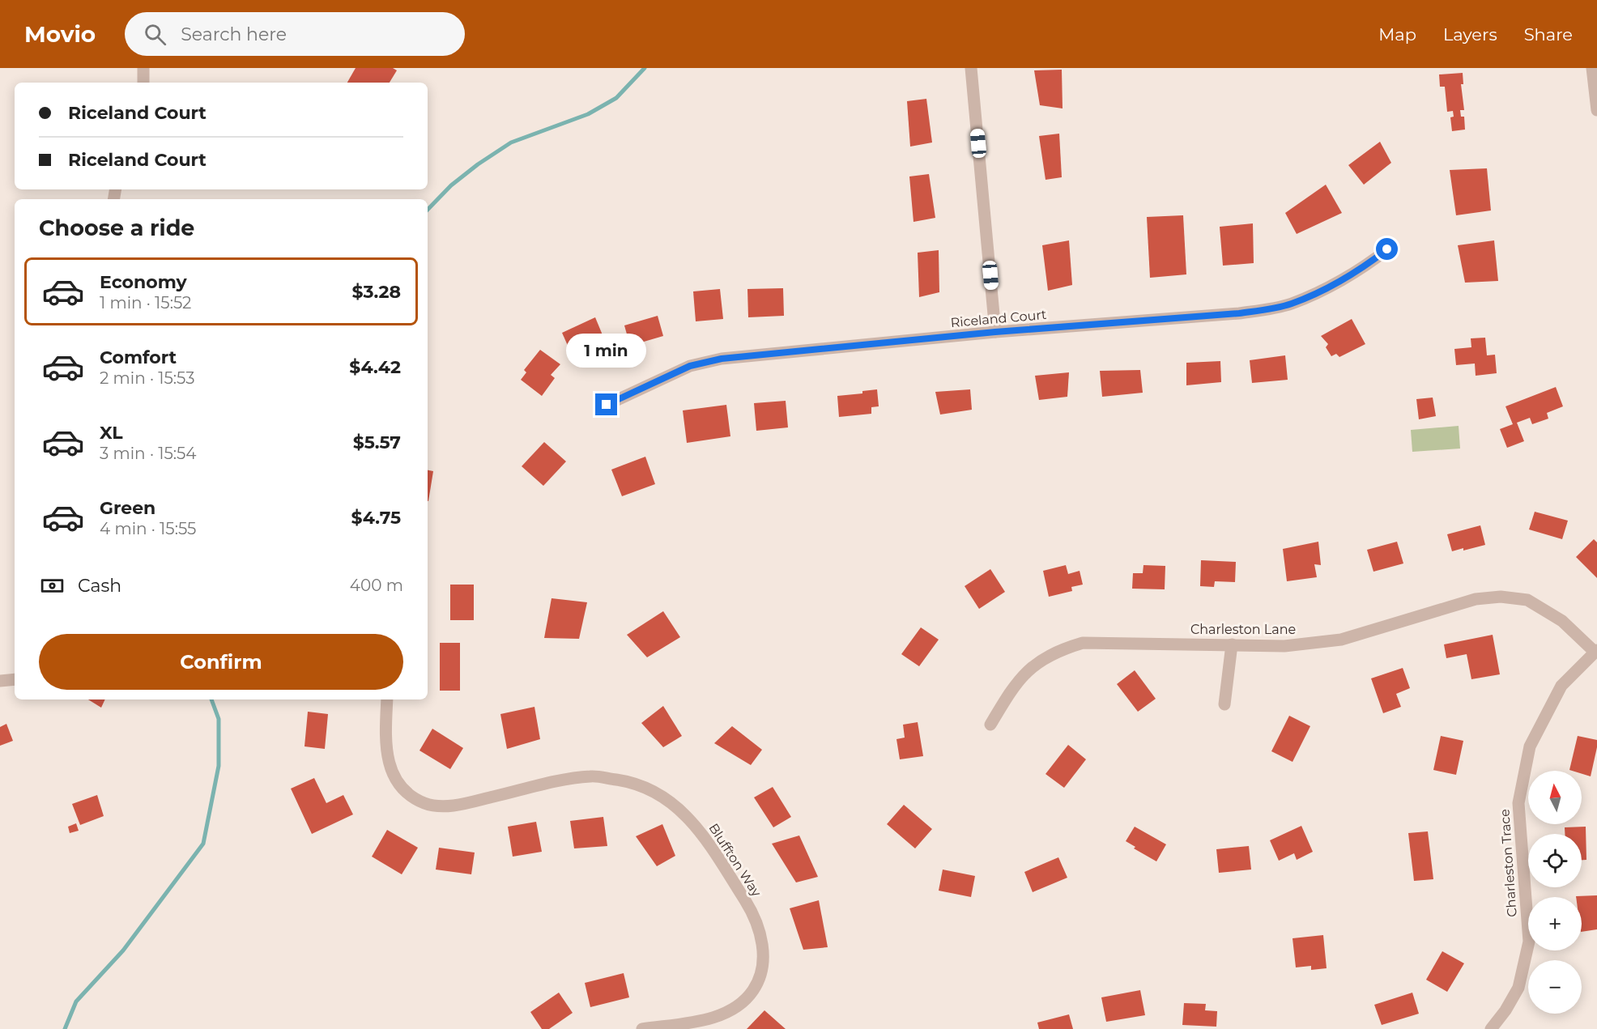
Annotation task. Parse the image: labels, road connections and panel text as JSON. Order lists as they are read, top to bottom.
{
  "streets": {
    "street": [
      "Riceland Court",
      "Charleston Lane",
      "Bluffton Way",
      "Charleston Trace"
    ]
  },
  "crossings": [
    ["Charleston Lane", "Charleston Trace"]
  ],
  "north": "top",
  "page": {
    "header": "Movio",
    "search": "Search here",
    "nav": ["Map", "Layers", "Share"],
    "banner": ["Riceland Court", "Riceland Court"],
    "heading": "Choose a ride",
    "list": [
      {
        "name": "Economy",
        "note": "1 min · 15:52",
        "value": "$3.28"
      },
      {
        "name": "Comfort",
        "note": "2 min · 15:53",
        "value": "$4.42"
      },
      {
        "name": "XL",
        "note": "3 min · 15:54",
        "value": "$5.57"
      },
      {
        "name": "Green",
        "note": "4 min · 15:55",
        "value": "$4.75"
      }
    ],
    "bubble": "1 min",
    "pay": ["Cash", "400 m"],
    "buttons": "Confirm",
    "map_buttons": ["+", "−"]
  }
}
